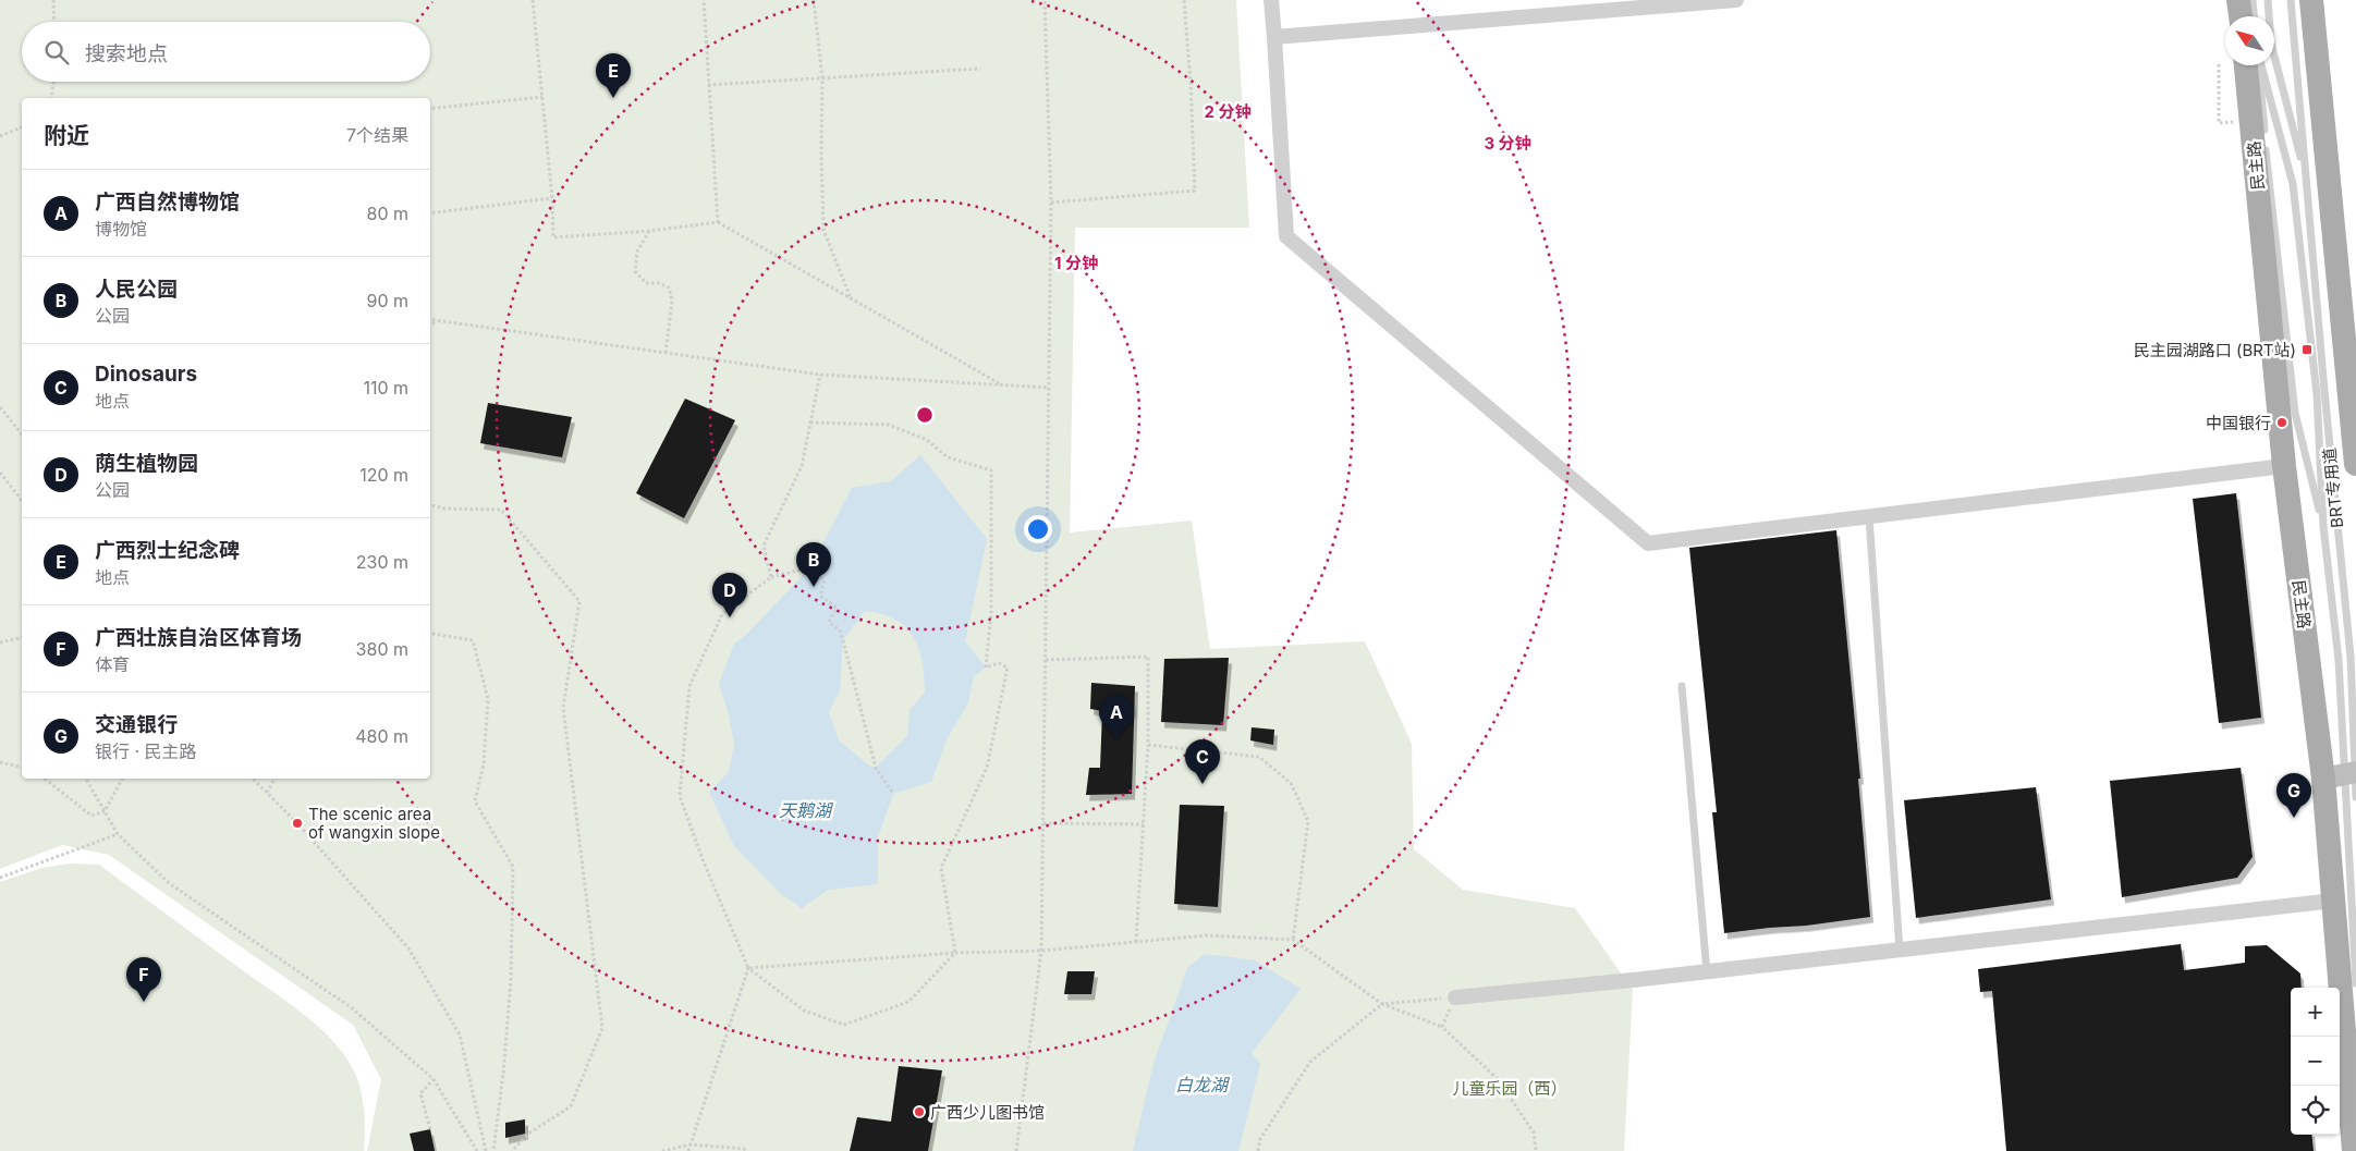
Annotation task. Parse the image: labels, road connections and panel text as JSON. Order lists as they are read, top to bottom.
{
  "streets": {
    "main road": ["民主路"],
    "lane": ["BRT专用道"]
  },
  "crossings": [
    ["民主路", "BRT专用道"]
  ],
  "water": ["天鹅湖", "白龙湖"],
  "parks": ["儿童乐园（西）"],
  "places": {
    "transit": ["民主园湖路口 (BRT站)"],
    "other": ["中国银行", "The scenic area of wangxin slope", "广西少儿图书馆"]
  },
  "north": "top left",
  "page": {
    "search": "搜索地点",
    "pins": [
      "E",
      "B",
      "D",
      "A",
      "C",
      "G",
      "F"
    ],
    "heading": ["附近", "7个结果"],
    "list": [
      {
        "mark": "A",
        "name": "广西自然博物馆",
        "note": "博物馆",
        "value": "80 m"
      },
      {
        "mark": "B",
        "name": "人民公园",
        "note": "公园",
        "value": "90 m"
      },
      {
        "mark": "C",
        "name": "Dinosaurs",
        "note": "地点",
        "value": "110 m"
      },
      {
        "mark": "D",
        "name": "荫生植物园",
        "note": "公园",
        "value": "120 m"
      },
      {
        "mark": "E",
        "name": "广西烈士纪念碑",
        "note": "地点",
        "value": "230 m"
      },
      {
        "mark": "F",
        "name": "广西壮族自治区体育场",
        "note": "体育",
        "value": "380 m"
      },
      {
        "mark": "G",
        "name": "交通银行",
        "note": "银行 · 民主路",
        "value": "480 m"
      }
    ],
    "map_buttons": ["+", "−"]
  },
  "rings": ["2 分钟", "3 分钟", "1 分钟"]
}
